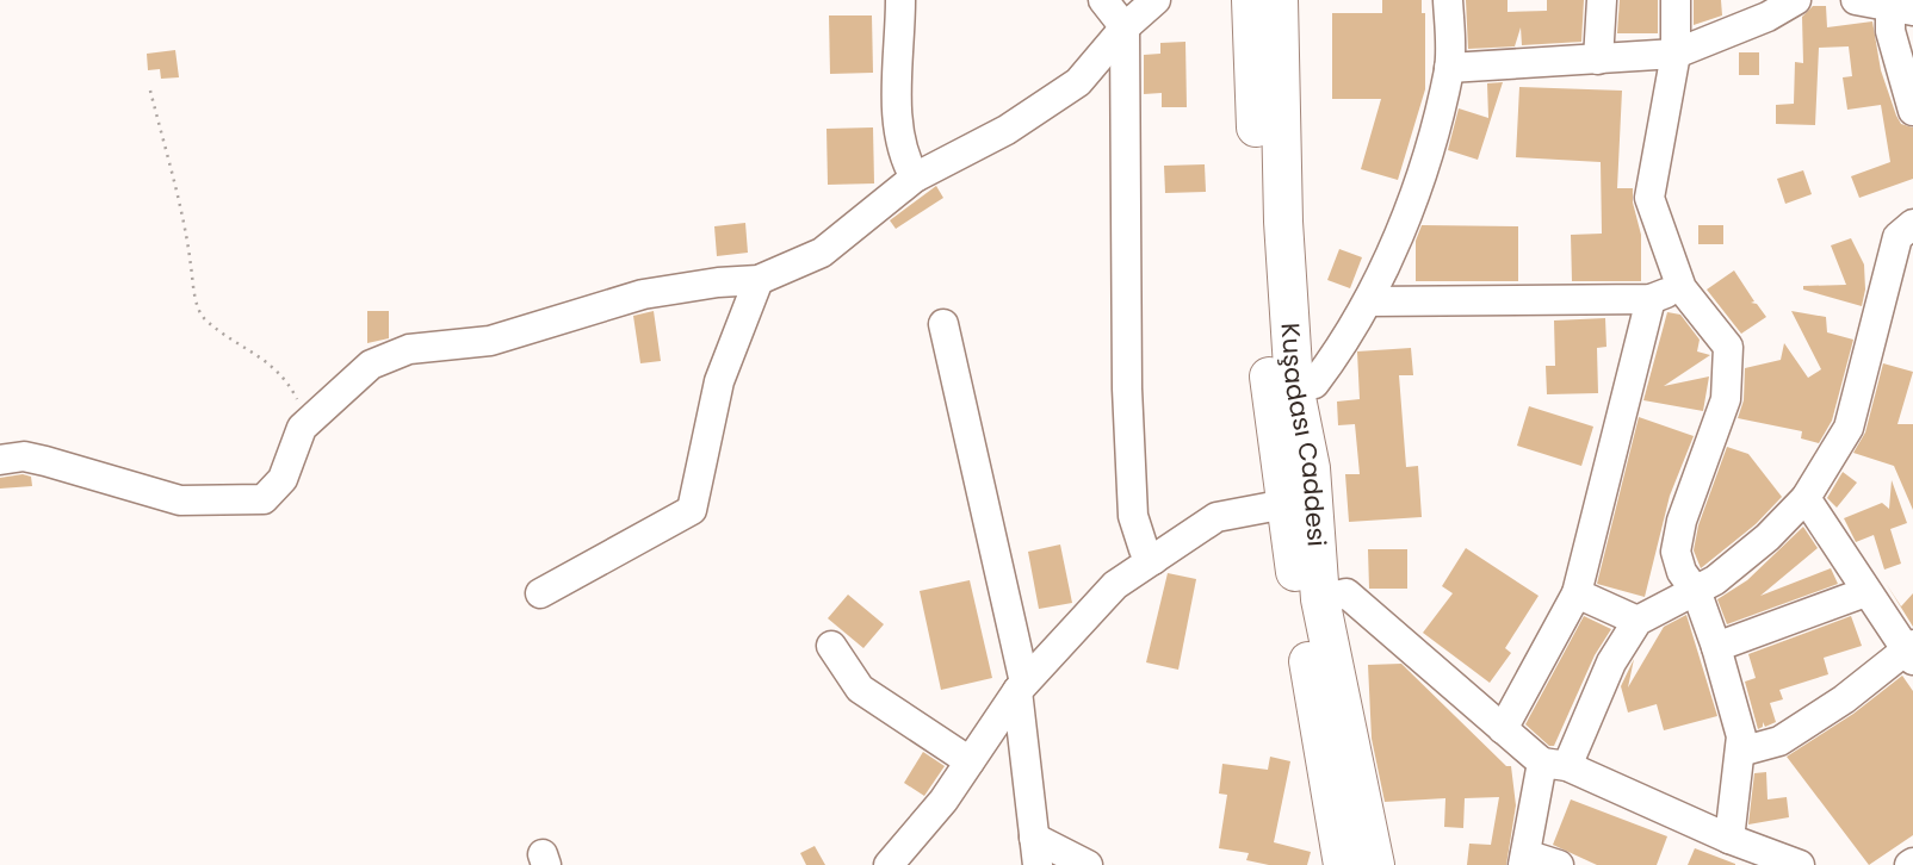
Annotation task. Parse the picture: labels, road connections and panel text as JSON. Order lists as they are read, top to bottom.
{
  "streets": {
    "main road": ["Kuşadası Caddesi"]
  }
}
